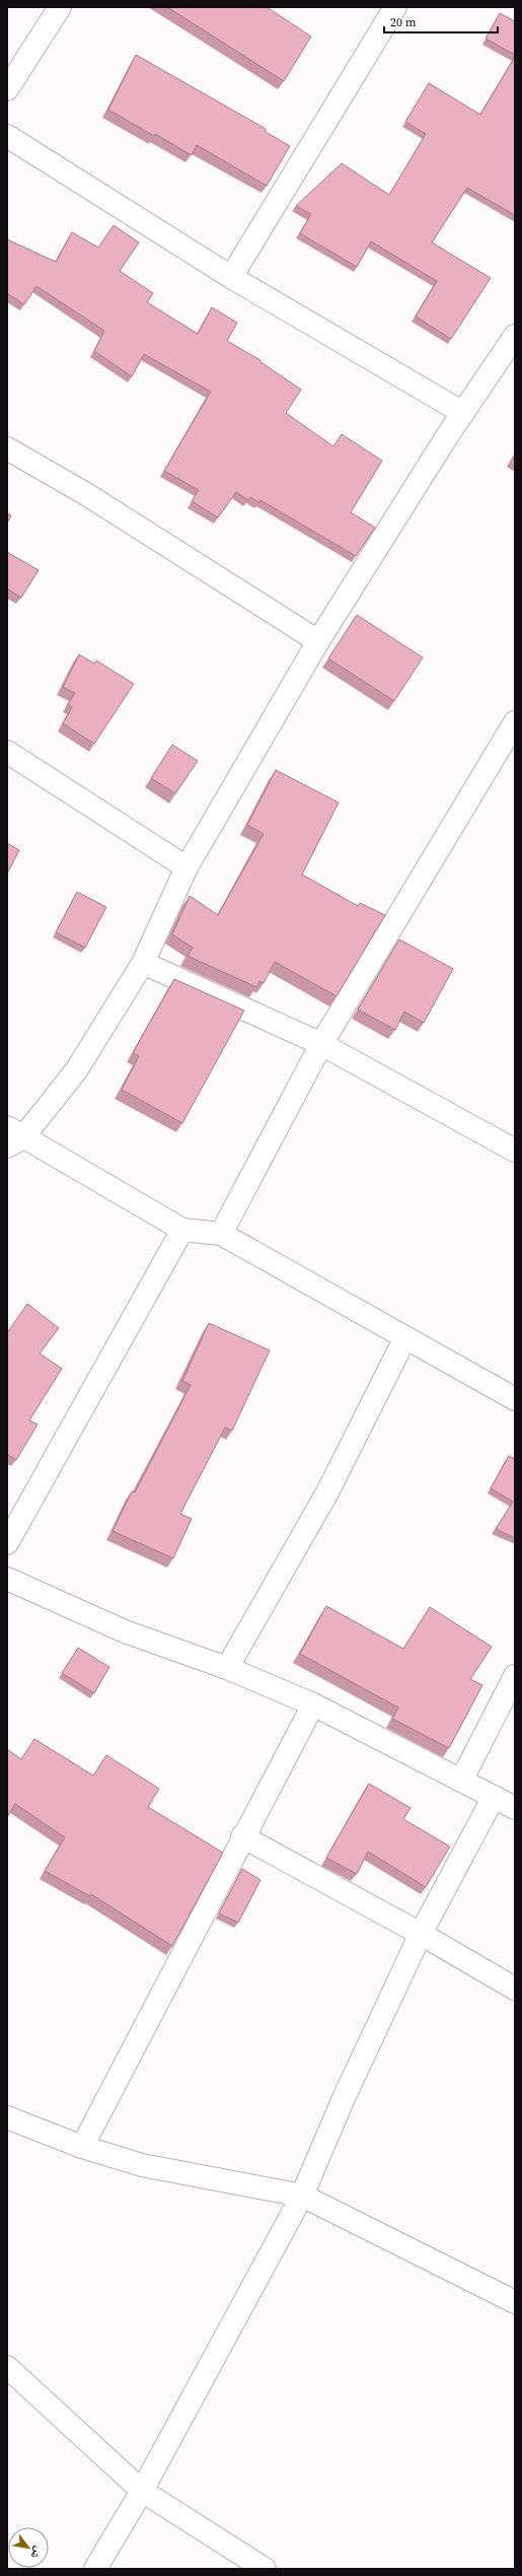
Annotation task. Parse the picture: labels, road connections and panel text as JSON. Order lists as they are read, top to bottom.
{
  "scale_bar": "20 m",
  "north": "bottom right"
}
